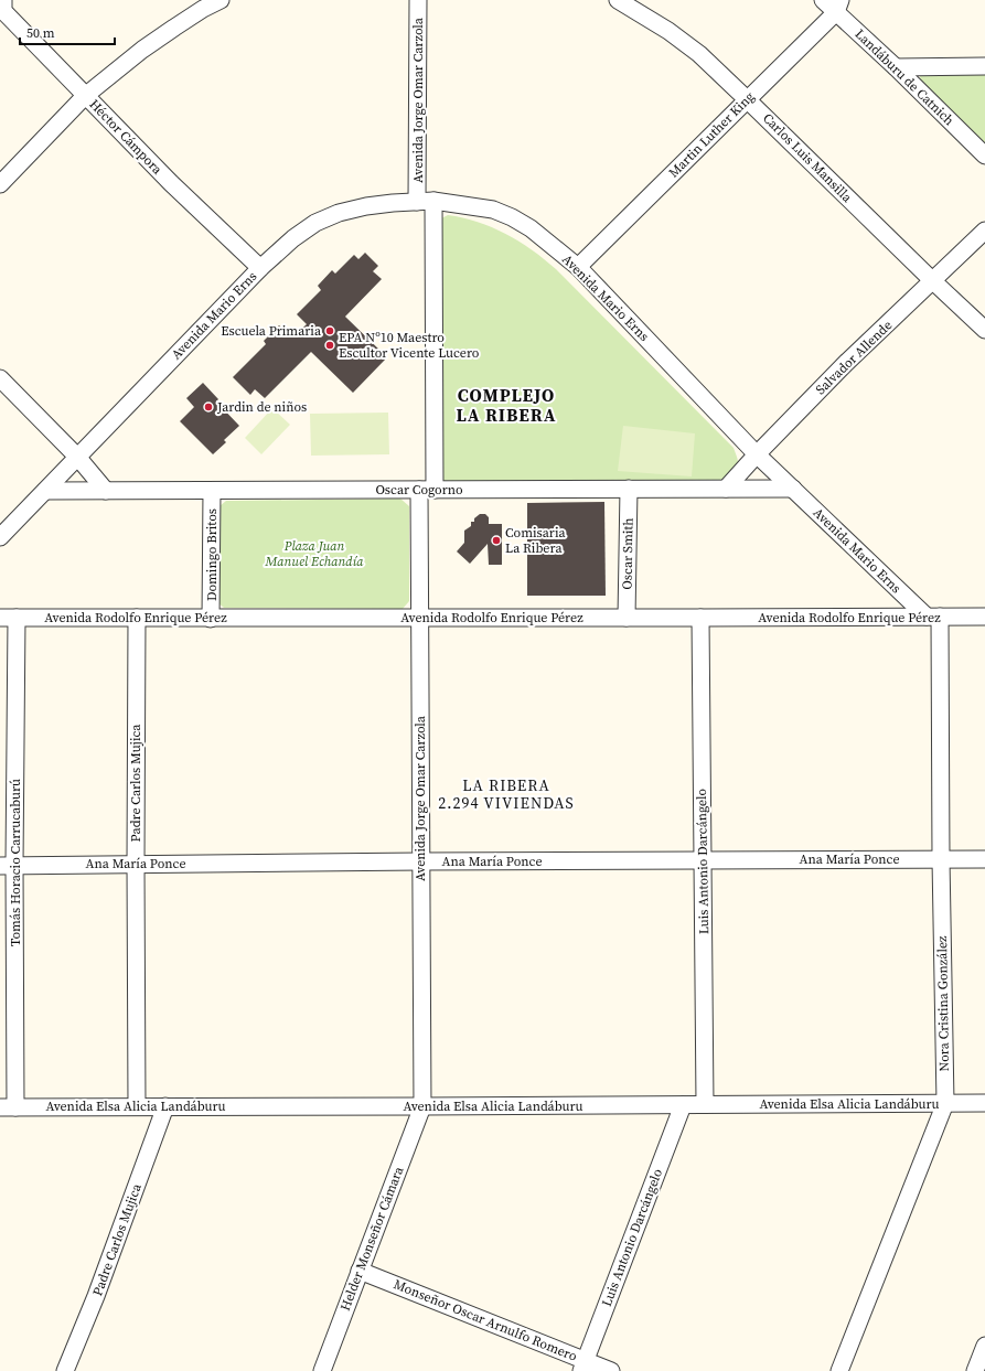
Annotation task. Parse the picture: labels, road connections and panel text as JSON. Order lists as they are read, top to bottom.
{
  "streets": {
    "street": [
      "Landáburu de Catnich",
      "Avenida Jorge Omar Carzola",
      "Martin Luther King",
      "Héctor Cámpora",
      "Carlos Luis Mansilla",
      "Avenida Mario Erns",
      "Salvador Allende",
      "Oscar Cogorno",
      "Oscar Smith",
      "Domingo Britos",
      "Avenida Rodolfo Enrique Pérez",
      "Padre Carlos Mujica",
      "Ana María Ponce",
      "Luis Antonio Darcángelo",
      "Tomás Horacio Carrucaburú",
      "Nora Cristina González",
      "Avenida Elsa Alicia Landáburu",
      "Helder Monseñor Cámara",
      "Monseñor Oscar Arnulfo Romero"
    ]
  },
  "crossings": [
    ["Landáburu de Catnich", "Martin Luther King"],
    ["Avenida Jorge Omar Carzola", "Avenida Mario Erns"],
    ["Avenida Jorge Omar Carzola", "Oscar Cogorno"],
    ["Avenida Jorge Omar Carzola", "Avenida Rodolfo Enrique Pérez"],
    ["Avenida Jorge Omar Carzola", "Ana María Ponce"],
    ["Avenida Jorge Omar Carzola", "Avenida Elsa Alicia Landáburu"],
    ["Avenida Jorge Omar Carzola", "Helder Monseñor Cámara"],
    ["Martin Luther King", "Carlos Luis Mansilla"],
    ["Martin Luther King", "Avenida Mario Erns"],
    ["Héctor Cámpora", "Avenida Mario Erns"],
    ["Carlos Luis Mansilla", "Salvador Allende"],
    ["Avenida Mario Erns", "Salvador Allende"],
    ["Avenida Mario Erns", "Oscar Cogorno"],
    ["Avenida Mario Erns", "Avenida Rodolfo Enrique Pérez"],
    ["Avenida Mario Erns", "Nora Cristina González"],
    ["Salvador Allende", "Oscar Cogorno"],
    ["Oscar Cogorno", "Oscar Smith"],
    ["Oscar Cogorno", "Domingo Britos"],
    ["Oscar Smith", "Avenida Rodolfo Enrique Pérez"],
    ["Domingo Britos", "Avenida Rodolfo Enrique Pérez"],
    ["Avenida Rodolfo Enrique Pérez", "Padre Carlos Mujica"],
    ["Avenida Rodolfo Enrique Pérez", "Luis Antonio Darcángelo"],
    ["Avenida Rodolfo Enrique Pérez", "Tomás Horacio Carrucaburú"],
    ["Avenida Rodolfo Enrique Pérez", "Nora Cristina González"],
    ["Padre Carlos Mujica", "Ana María Ponce"],
    ["Padre Carlos Mujica", "Avenida Elsa Alicia Landáburu"],
    ["Ana María Ponce", "Luis Antonio Darcángelo"],
    ["Ana María Ponce", "Tomás Horacio Carrucaburú"],
    ["Ana María Ponce", "Nora Cristina González"],
    ["Luis Antonio Darcángelo", "Avenida Elsa Alicia Landáburu"],
    ["Luis Antonio Darcángelo", "Monseñor Oscar Arnulfo Romero"],
    ["Tomás Horacio Carrucaburú", "Avenida Elsa Alicia Landáburu"],
    ["Nora Cristina González", "Avenida Elsa Alicia Landáburu"],
    ["Avenida Elsa Alicia Landáburu", "Helder Monseñor Cámara"],
    ["Helder Monseñor Cámara", "Monseñor Oscar Arnulfo Romero"]
  ],
  "districts": ["COMPLEJO LA RIBERA", "LA RIBERA 2.294 VIVIENDAS"],
  "parks": ["Plaza Juan Manuel Echandía"],
  "places": [
    "Escuela Primaria",
    "EPA Nº10 Maestro Escultor Vicente Lucero",
    "Jardin de niños",
    "Comisaria La Ribera"
  ],
  "scale_bar": "50 m"
}
